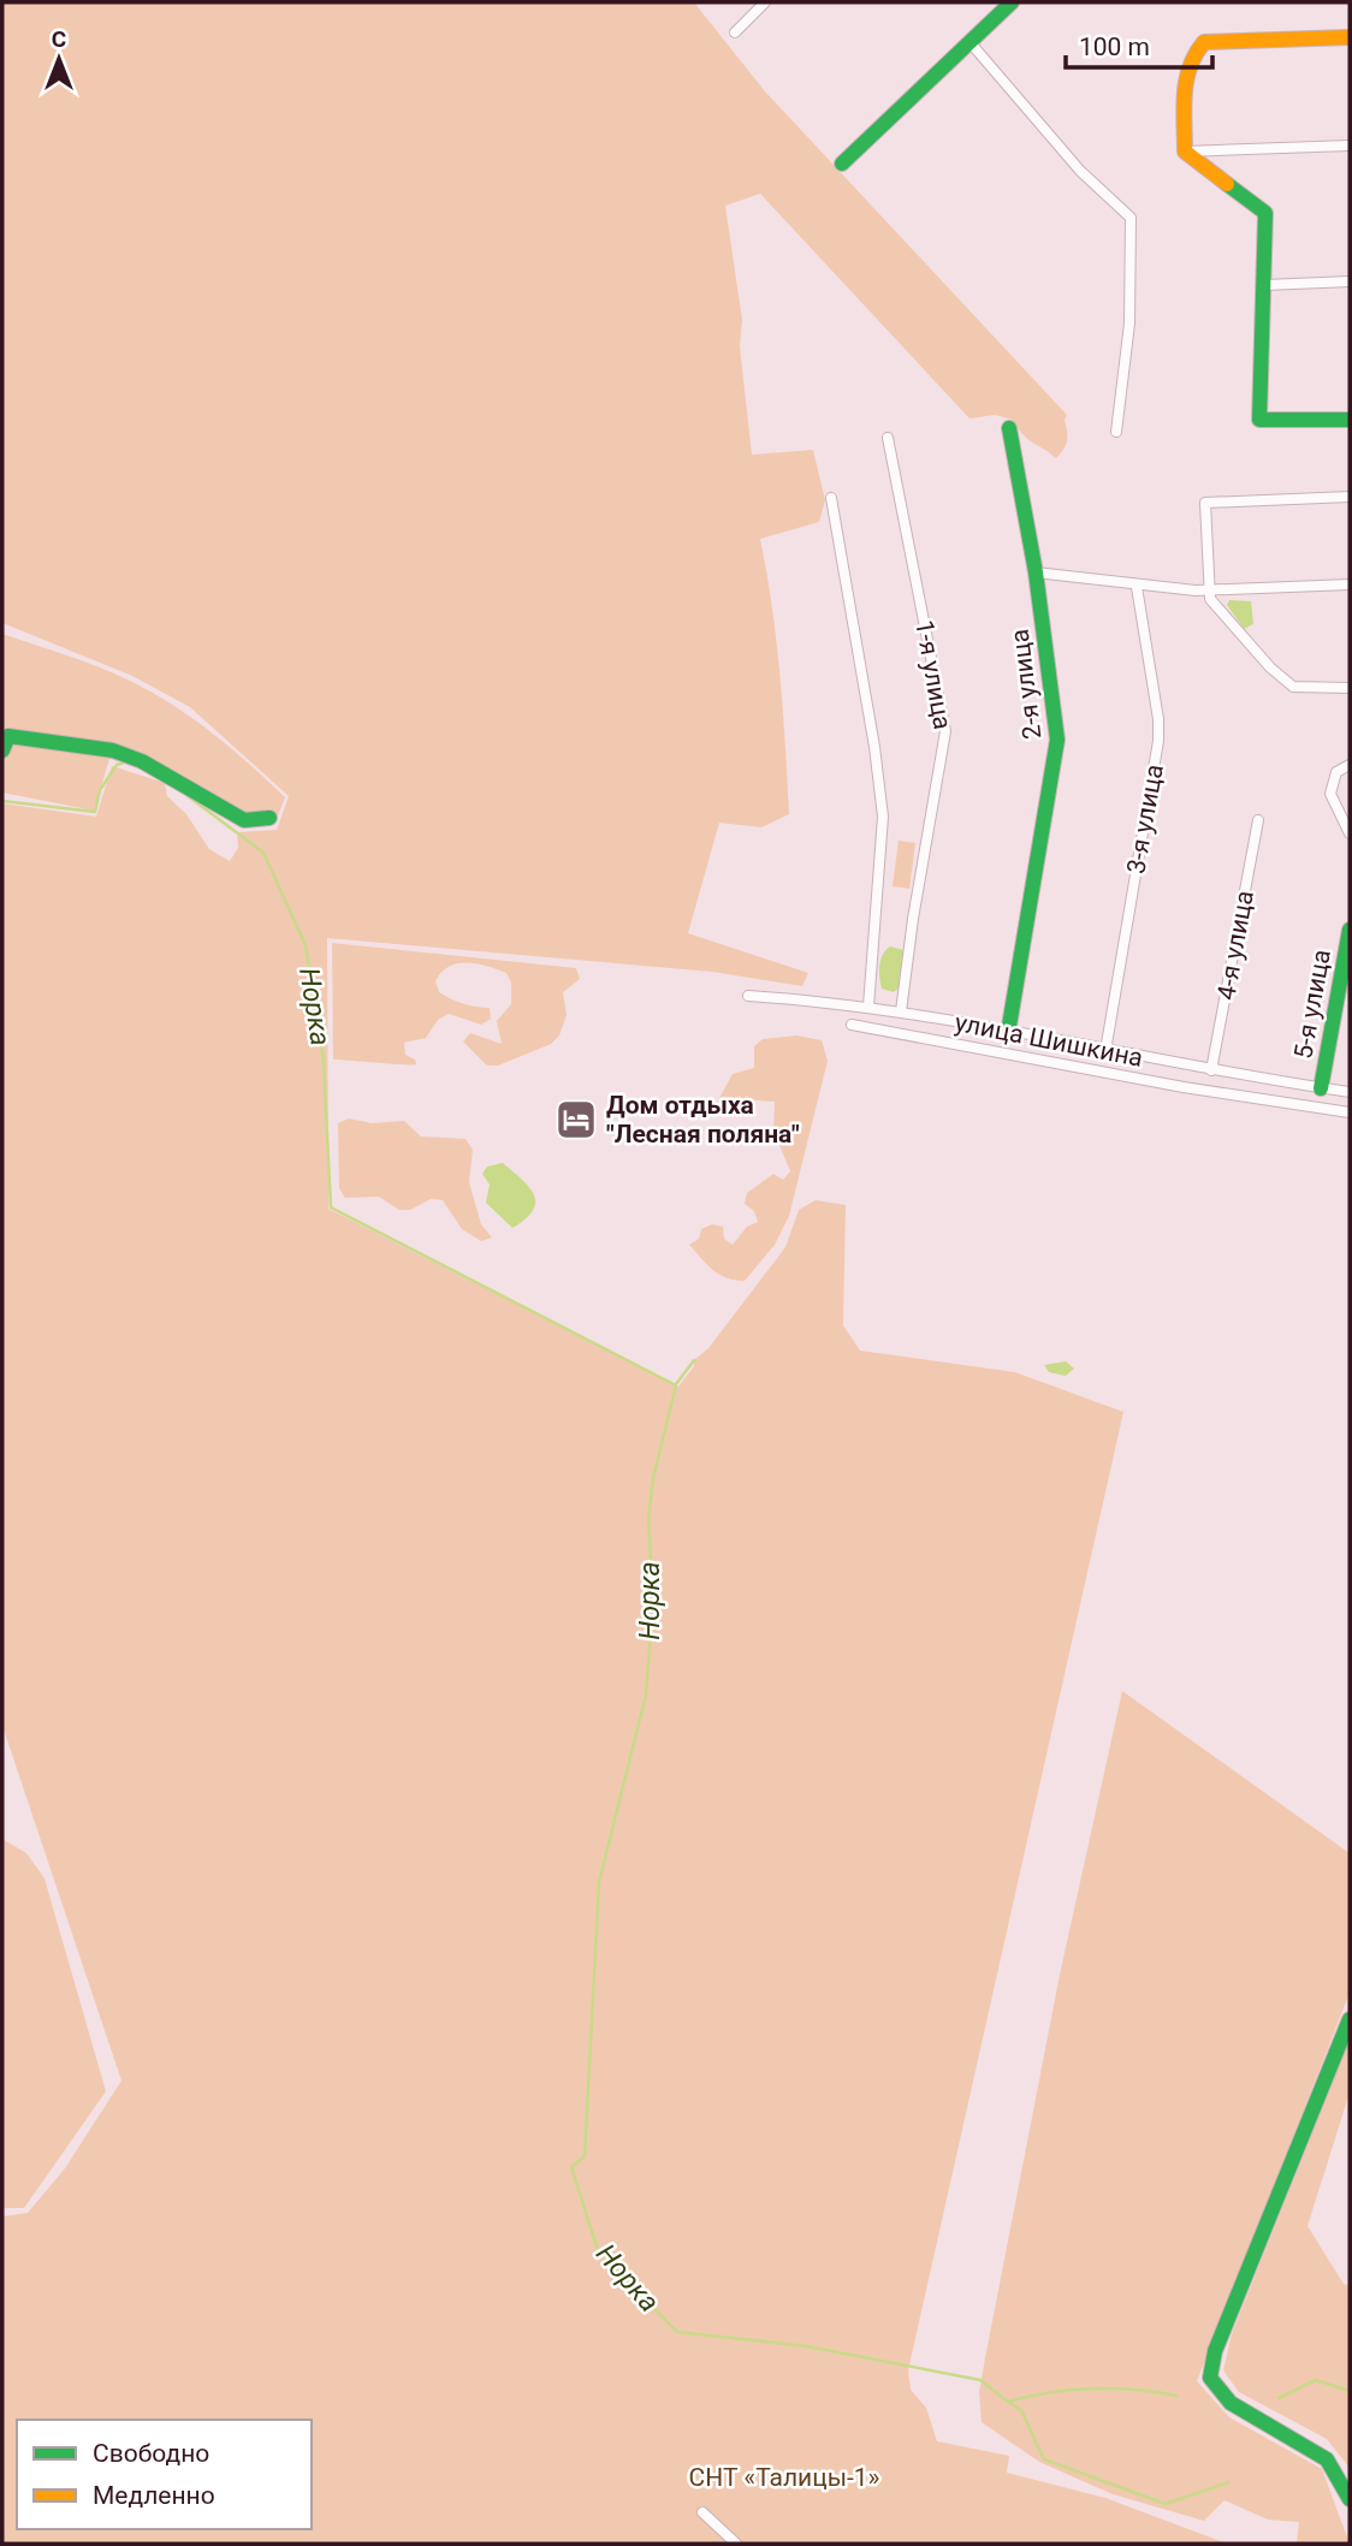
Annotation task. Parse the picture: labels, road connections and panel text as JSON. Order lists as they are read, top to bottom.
{
  "streets": {
    "street": [
      "1-я улица",
      "2-я улица",
      "3-я улица",
      "4-я улица",
      "5-я улица",
      "улица Шишкина"
    ]
  },
  "crossings": [
    ["1-я улица", "улица Шишкина"],
    ["2-я улица", "улица Шишкина"],
    ["3-я улица", "улица Шишкина"],
    ["4-я улица", "улица Шишкина"],
    ["5-я улица", "улица Шишкина"]
  ],
  "water": ["Норка"],
  "parks": ["СНТ «Талицы-1»"],
  "places": {
    "hotel": ["Дом отдыха \"Лесная поляна\""]
  },
  "legend": ["Свободно", "Медленно"],
  "scale_bar": "100 m",
  "north": "top"
}
